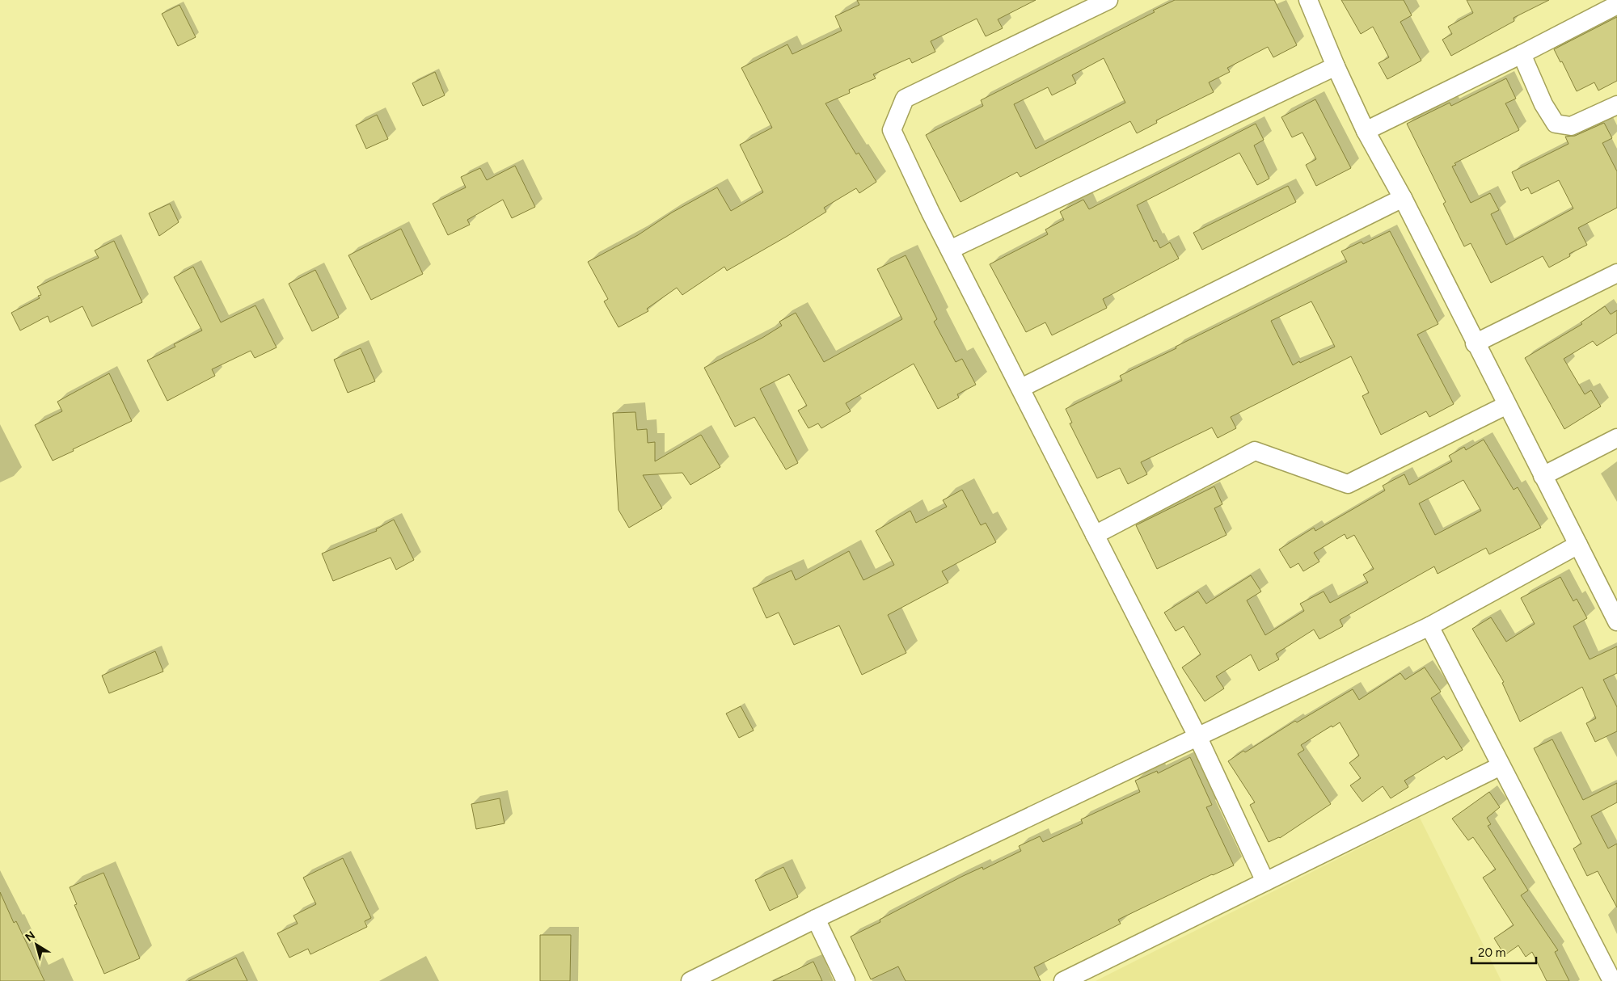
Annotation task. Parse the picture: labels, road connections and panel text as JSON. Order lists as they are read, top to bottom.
{
  "scale_bar": "20 m",
  "north": "top left"
}
